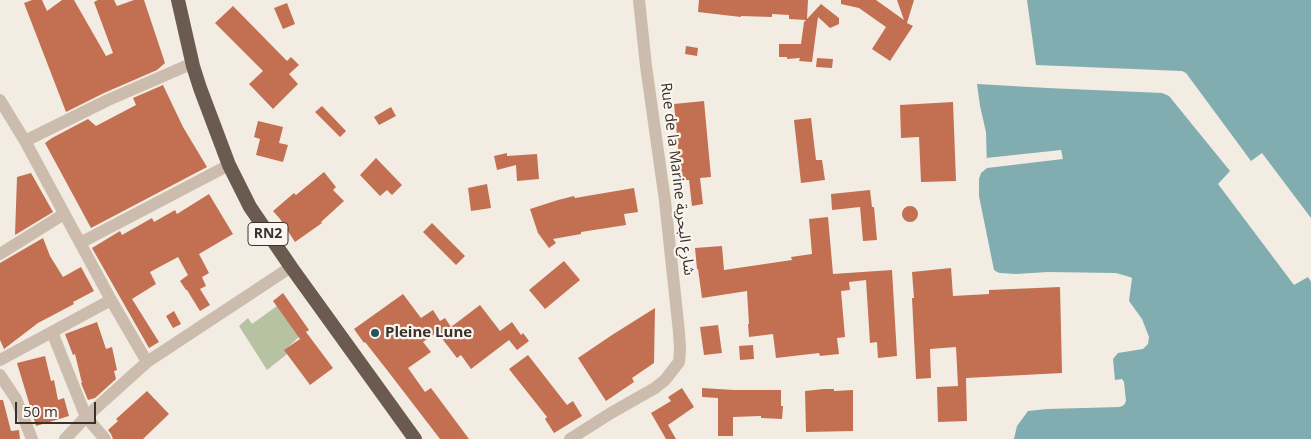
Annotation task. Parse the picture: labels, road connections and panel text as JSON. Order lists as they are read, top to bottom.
{
  "streets": {
    "highway": ["RN2"],
    "street": ["Rue de la Marine شارع البحرية"]
  },
  "places": ["Pleine Lune"],
  "scale_bar": "50 m"
}
